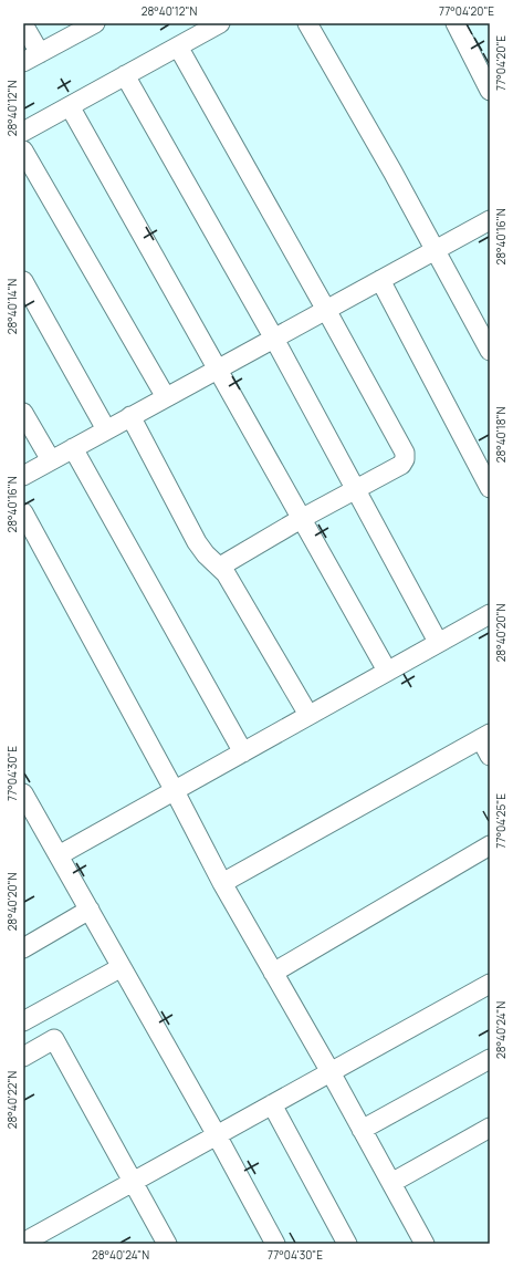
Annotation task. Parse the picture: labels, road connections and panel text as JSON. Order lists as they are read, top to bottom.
{
  "coordinates": [
    "28°40'12\"N",
    "77°04'20\"E",
    "28°40'16\"N",
    "28°40'14\"N",
    "28°40'18\"N",
    "28°40'20\"N",
    "77°04'30\"E",
    "77°04'25\"E",
    "28°40'24\"N",
    "28°40'22\"N"
  ]
}
